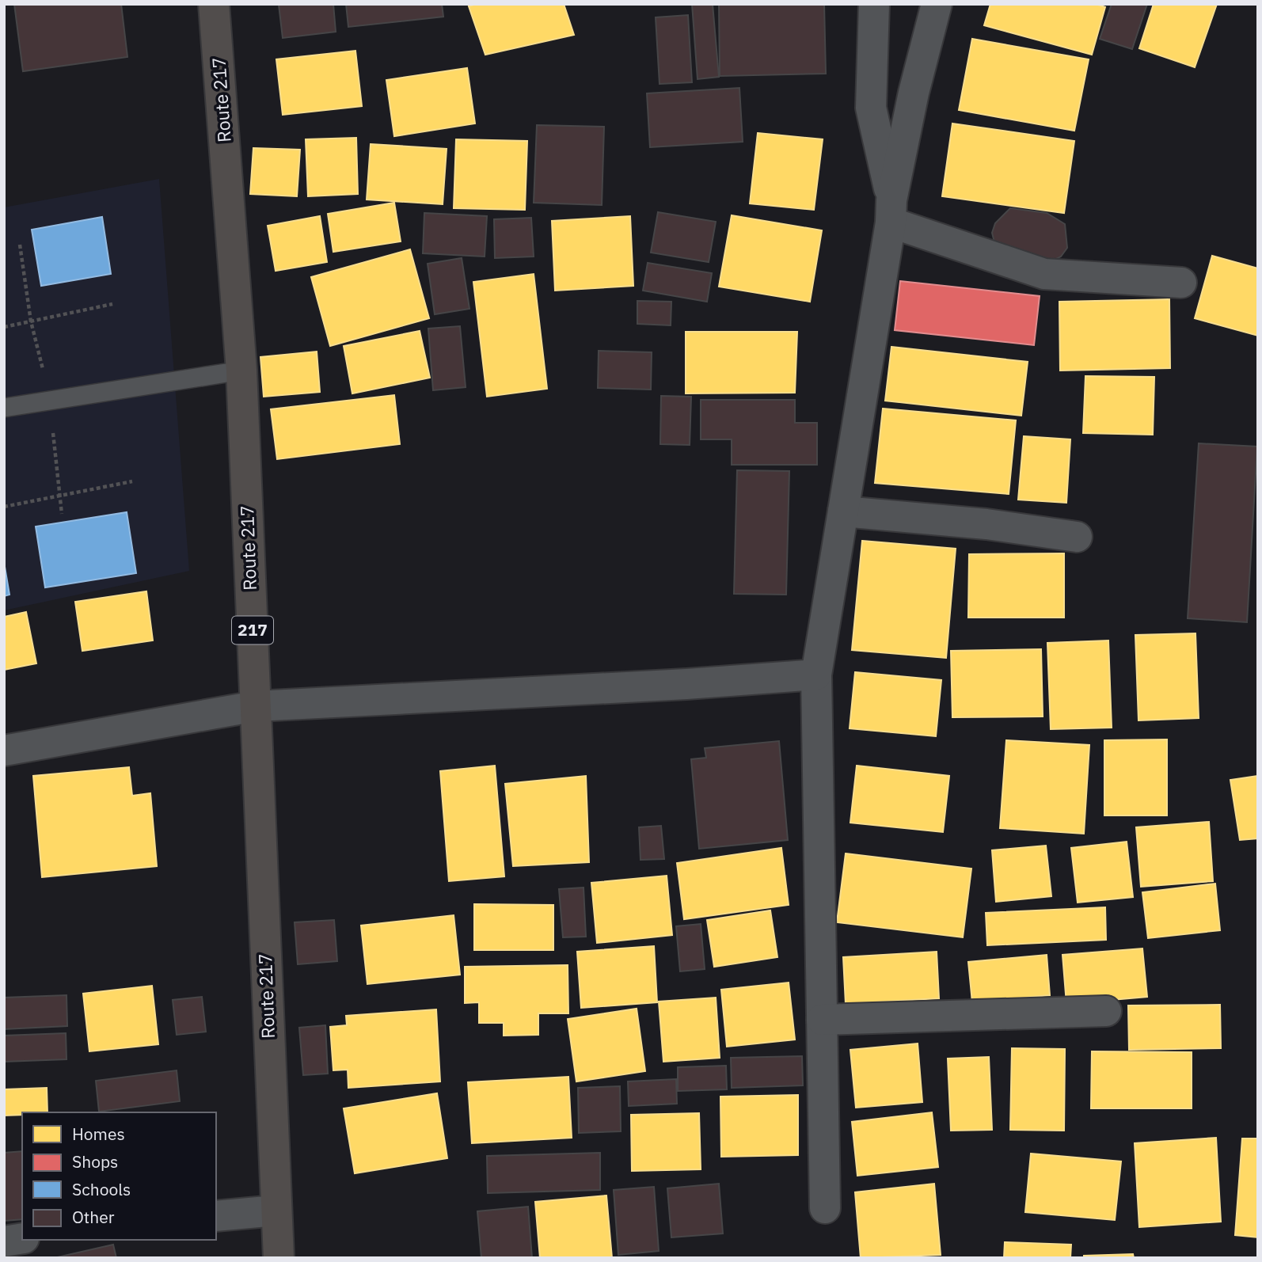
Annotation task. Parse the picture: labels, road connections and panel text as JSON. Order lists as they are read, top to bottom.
{
  "streets": {
    "main road": ["Route 217", "217"]
  },
  "legend": [
    "Homes",
    "Shops",
    "Schools",
    "Other"
  ]
}
